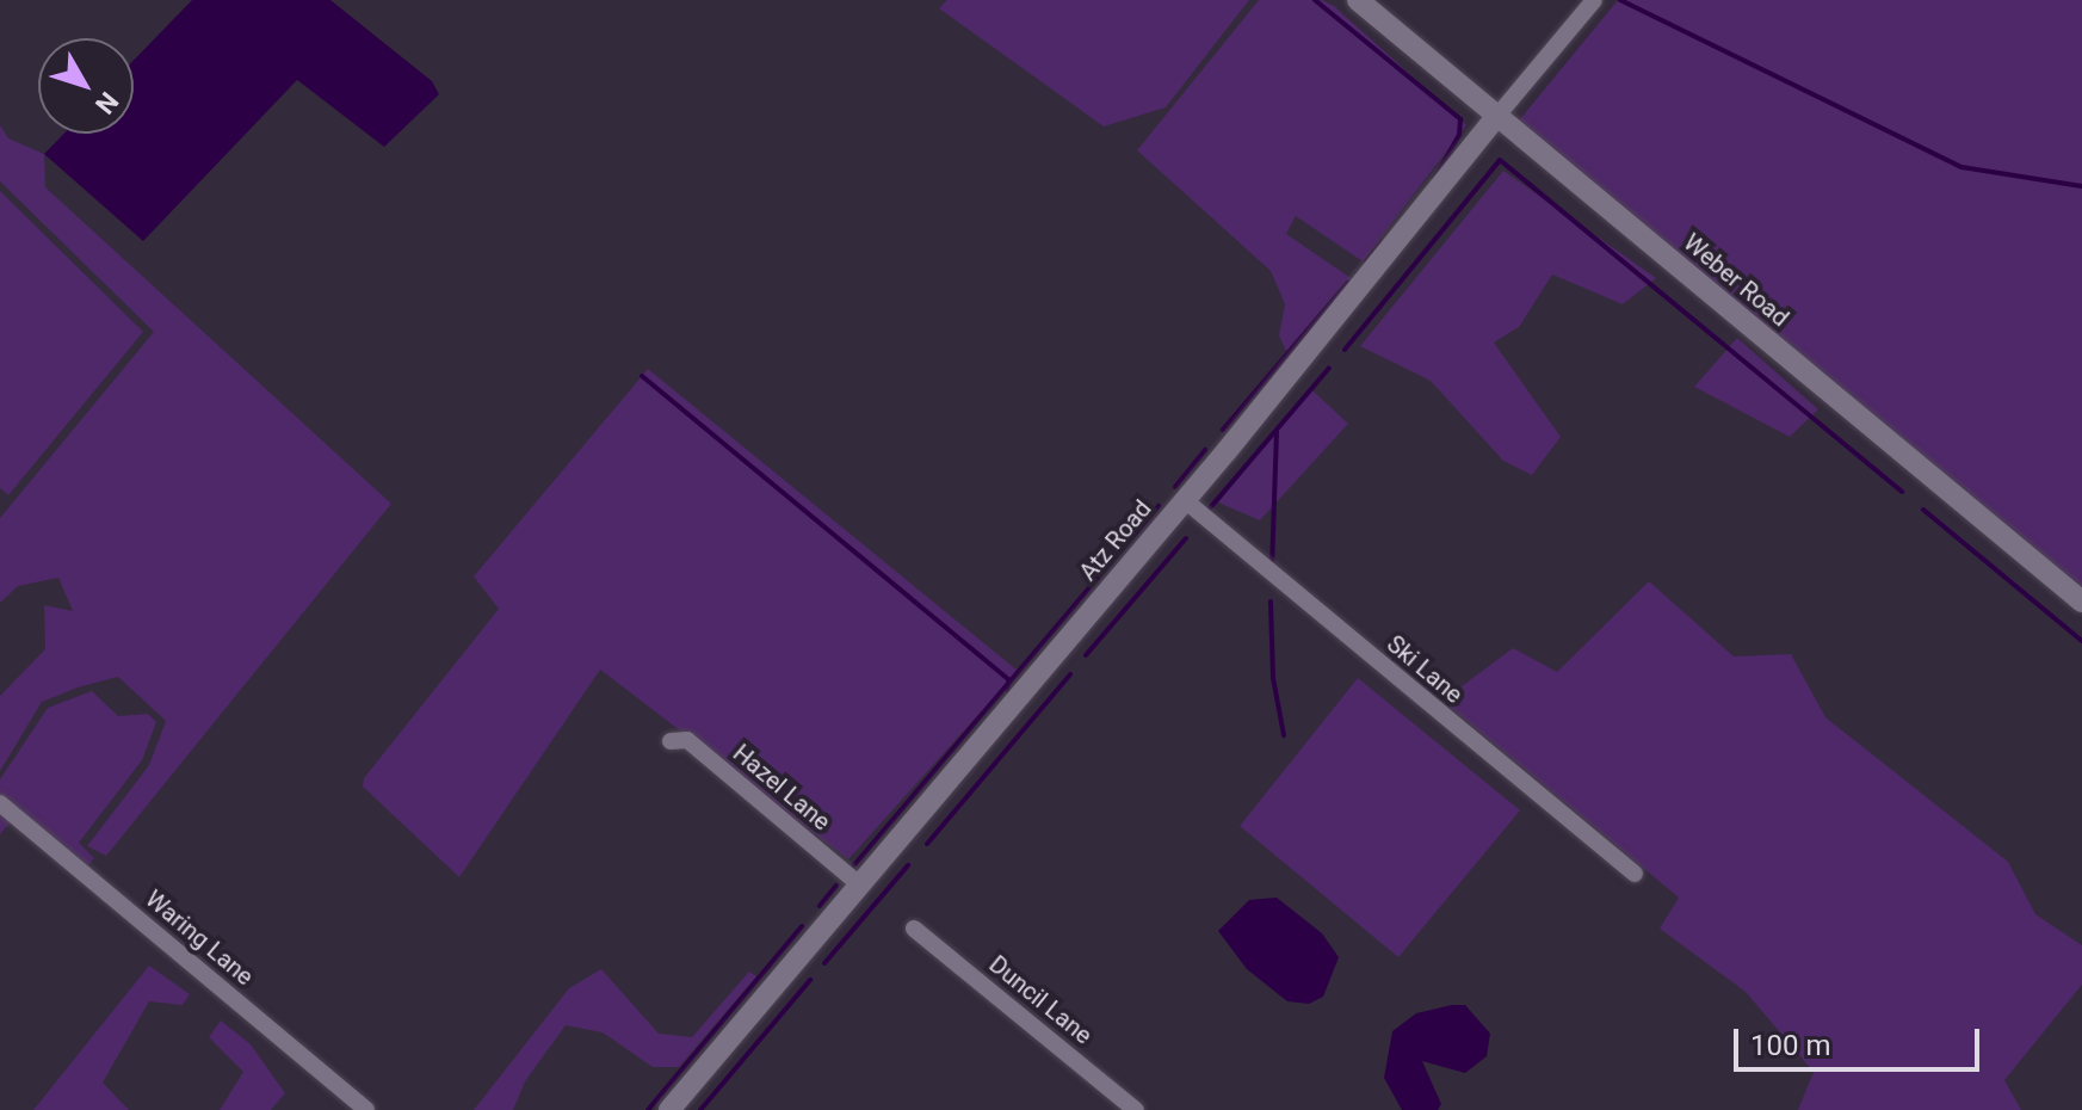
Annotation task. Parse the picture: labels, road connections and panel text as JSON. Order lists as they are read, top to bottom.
{
  "streets": {
    "street": [
      "Weber Road",
      "Atz Road",
      "Ski Lane",
      "Hazel Lane",
      "Waring Lane",
      "Duncil Lane"
    ]
  },
  "crossings": [
    ["Weber Road", "Atz Road"],
    ["Atz Road", "Ski Lane"],
    ["Atz Road", "Hazel Lane"]
  ],
  "scale_bar": "100 m",
  "north": "bottom right"
}
